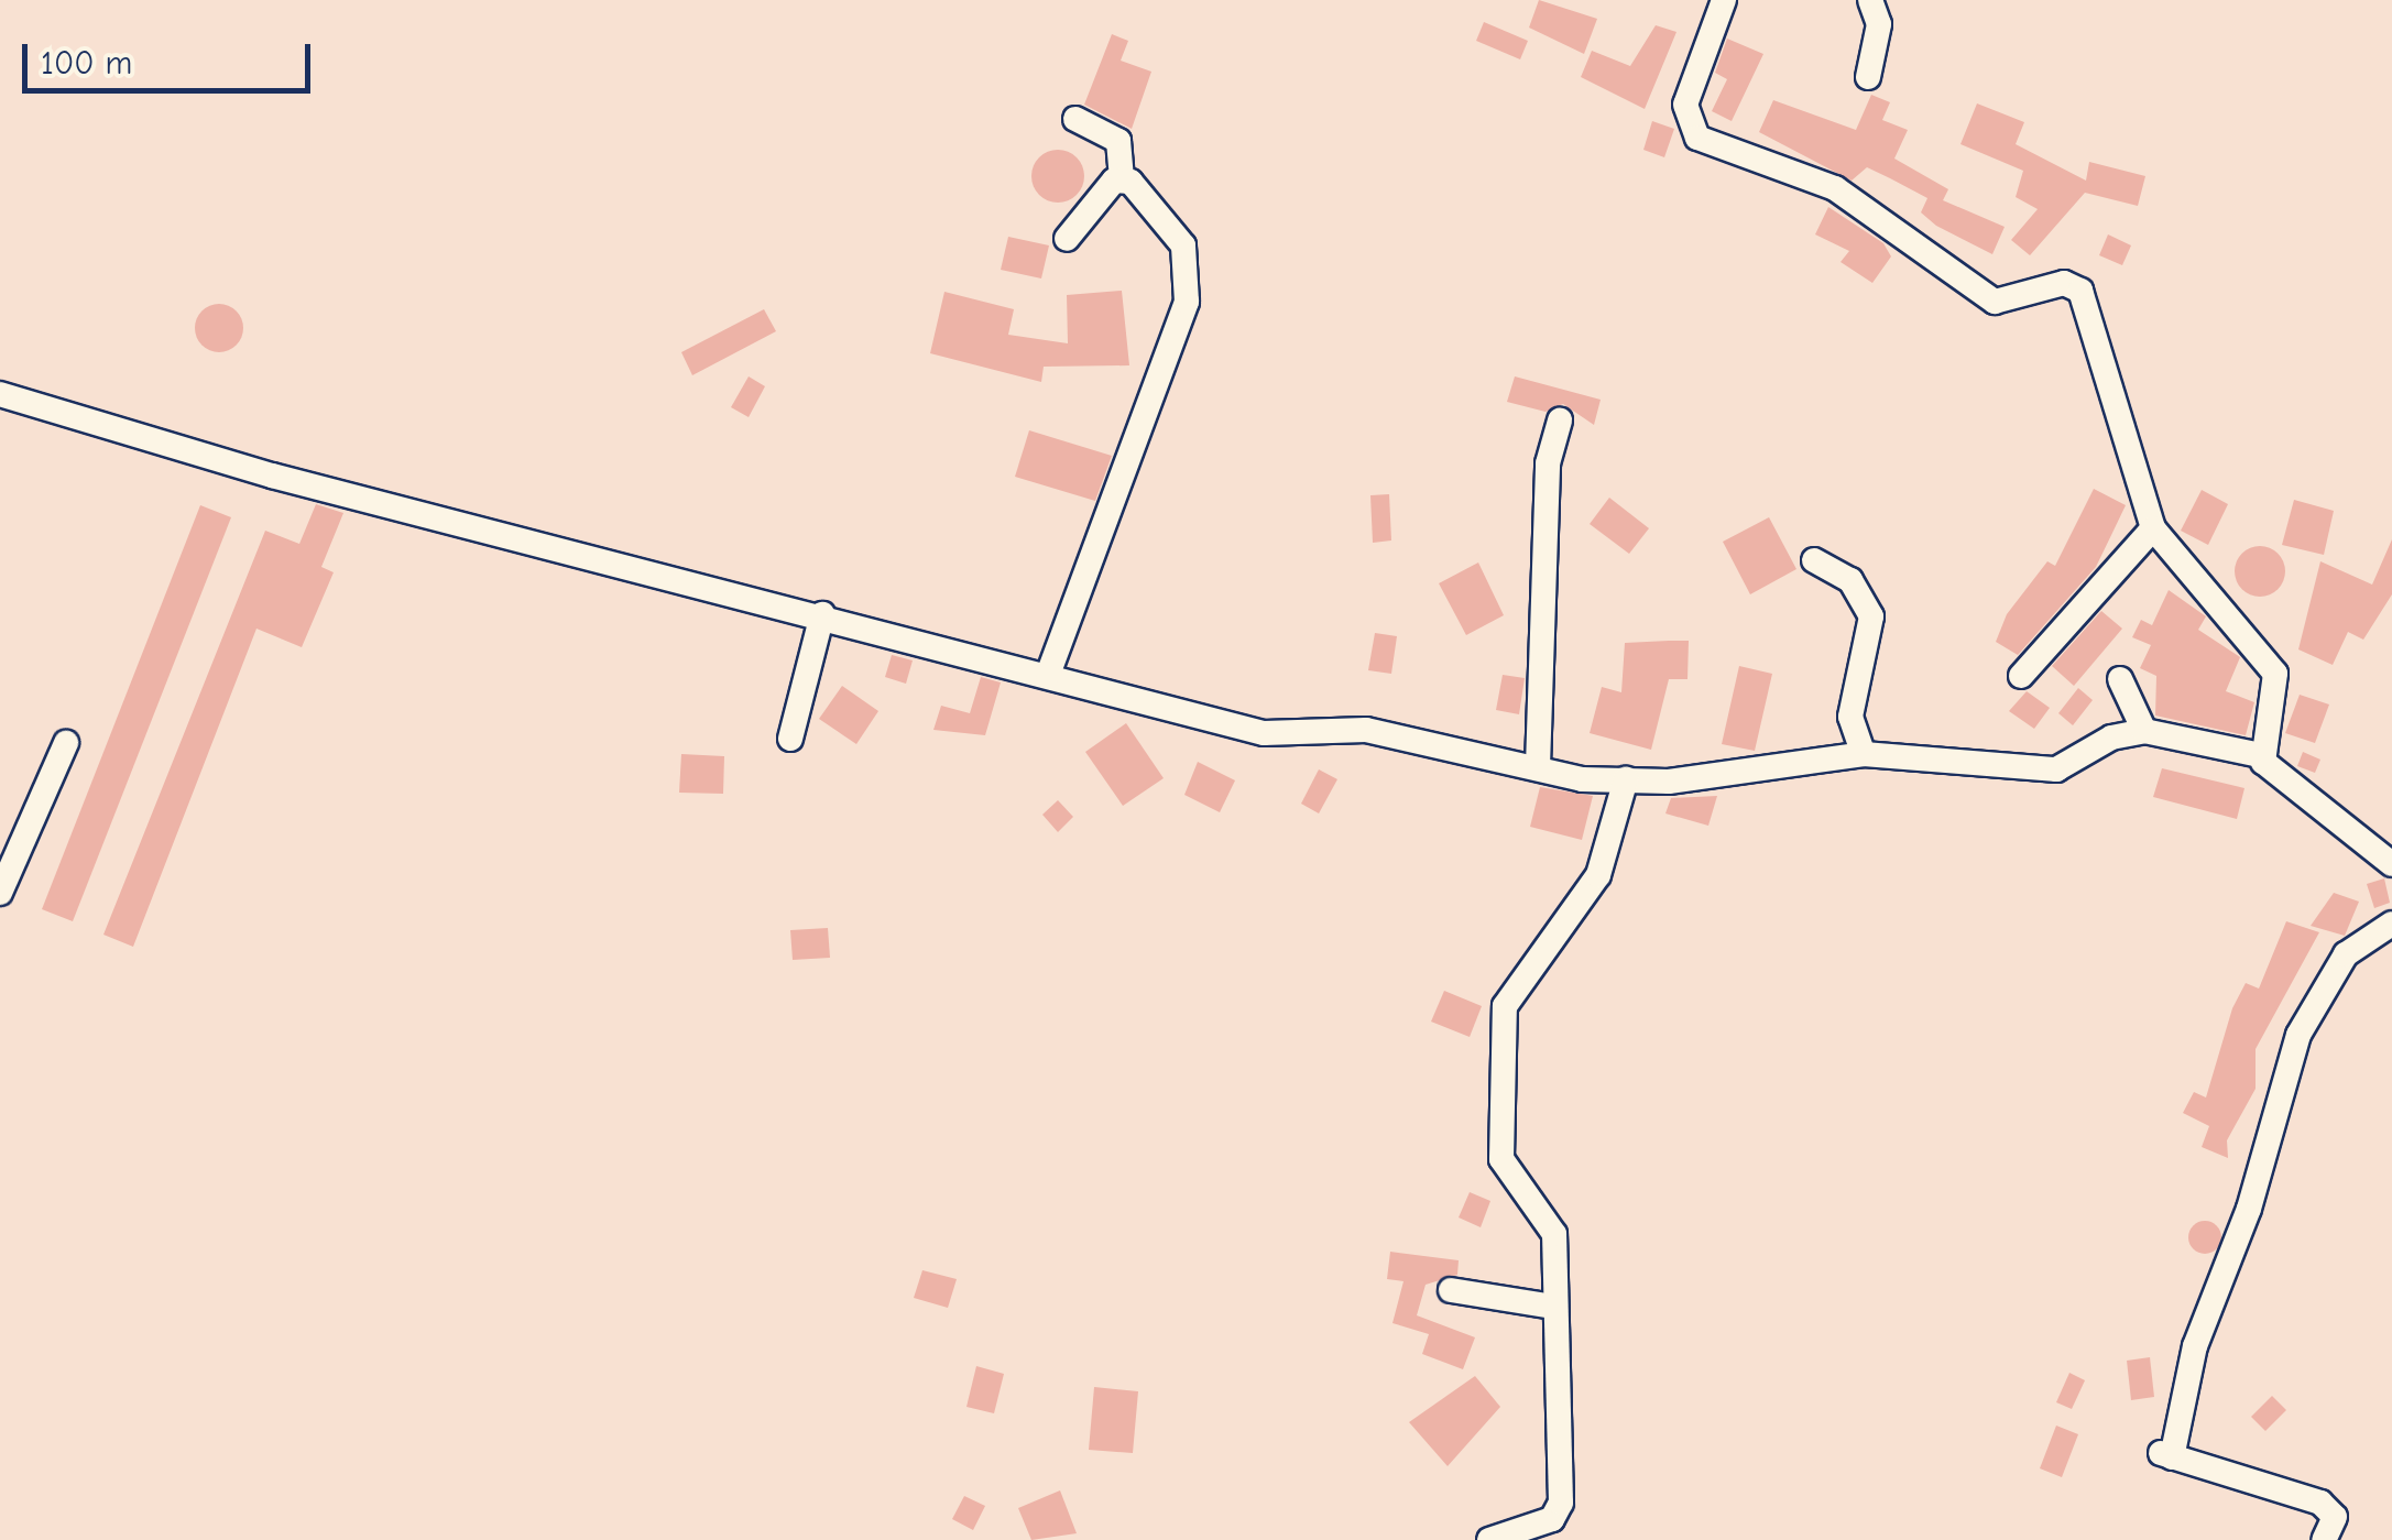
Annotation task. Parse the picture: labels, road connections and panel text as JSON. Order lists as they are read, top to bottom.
{
  "scale_bar": "100 m"
}
